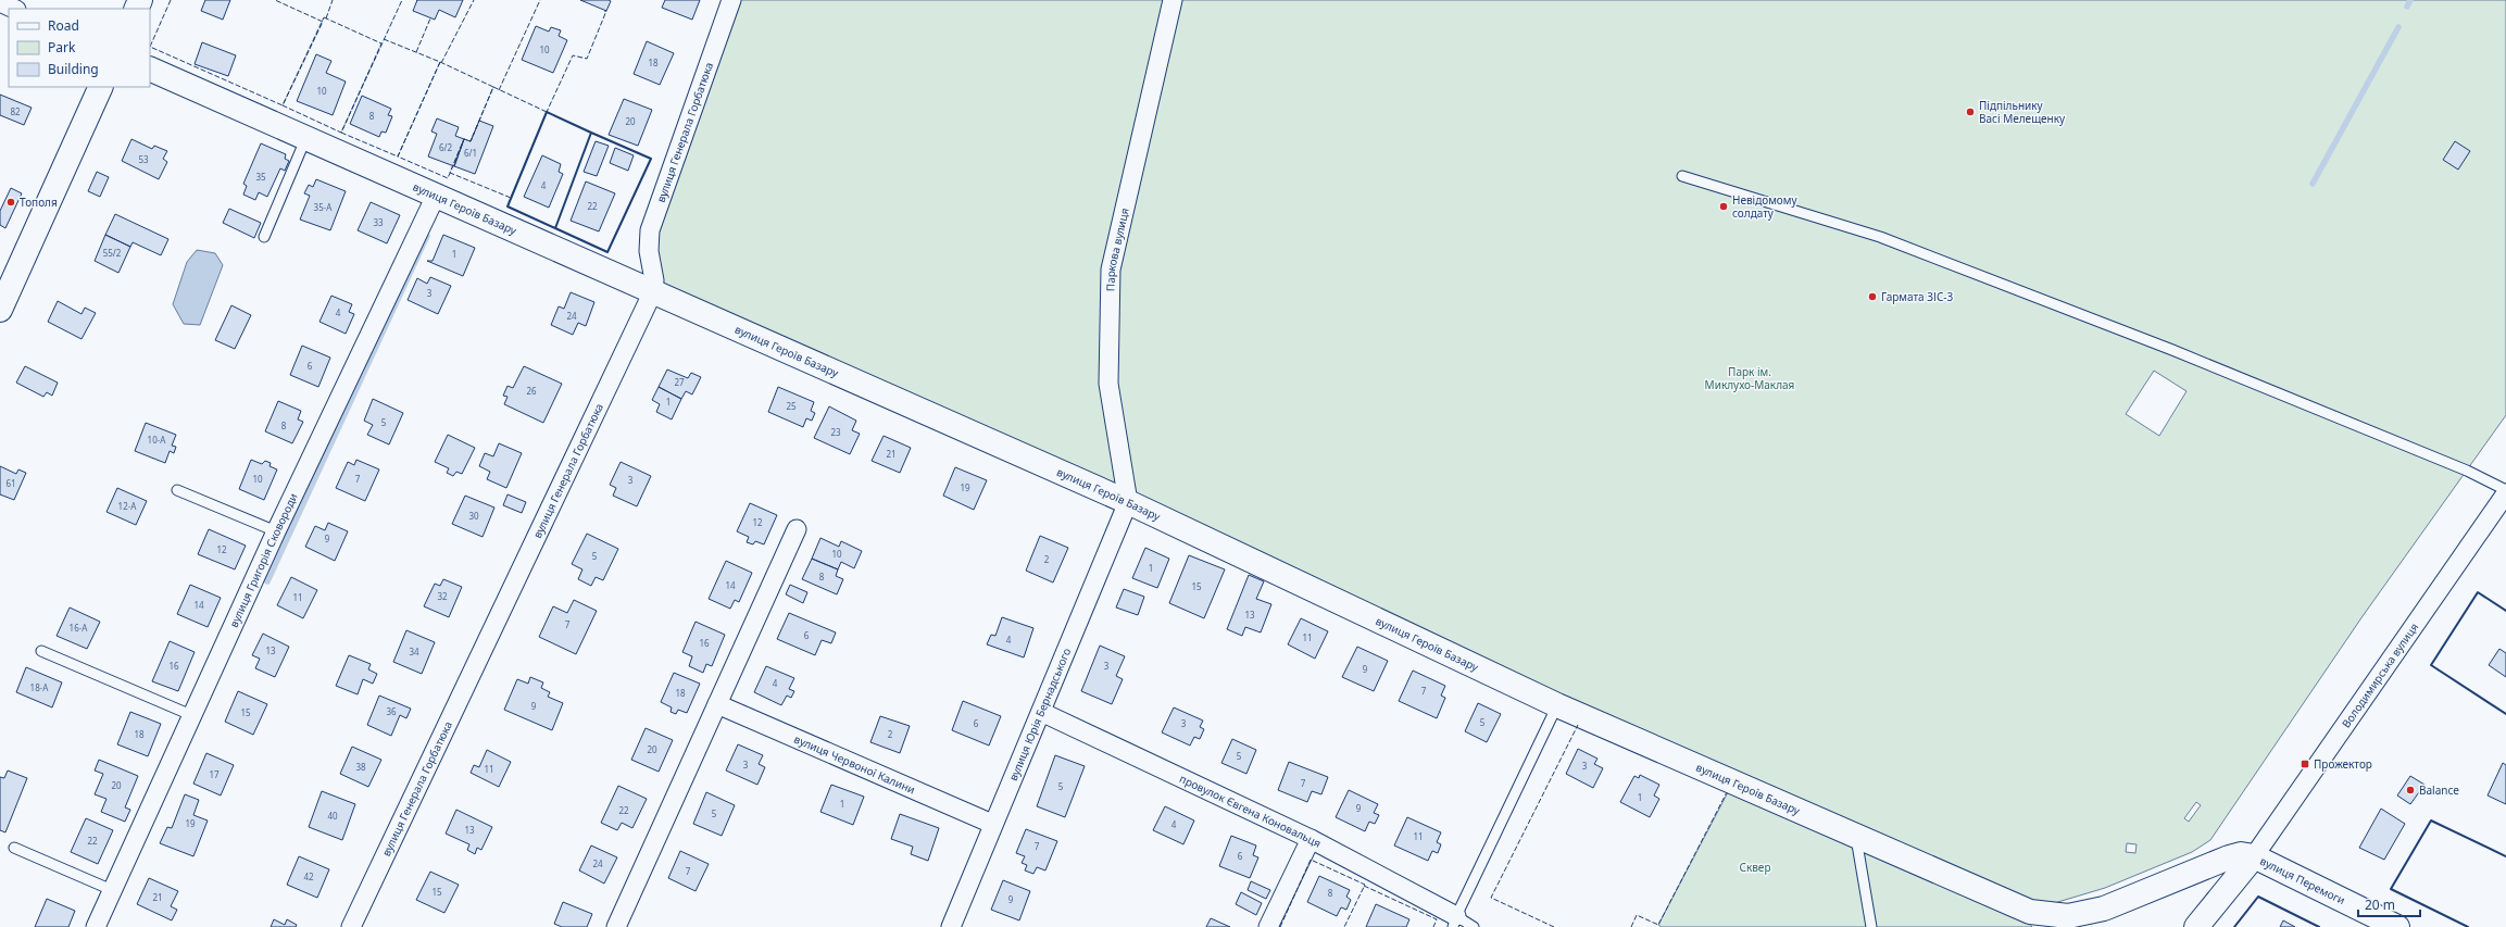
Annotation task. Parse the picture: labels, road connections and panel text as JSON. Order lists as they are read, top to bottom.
{
  "streets": {
    "street": [
      "вулиця Генерала Горбатюка",
      "вулиця Героїв Базару",
      "Паркова вулиця",
      "вулиця Григорія Сковороди",
      "Володимирська вулиця",
      "вулиця Юрія Бернадського",
      "вулиця Червоної Калини",
      "провулок Євгена Коновальця",
      "вулиця Перемоги"
    ]
  },
  "crossings": [
    ["вулиця Генерала Горбатюка", "вулиця Героїв Базару"],
    ["вулиця Героїв Базару", "Паркова вулиця"],
    ["вулиця Героїв Базару", "вулиця Григорія Сковороди"],
    ["вулиця Героїв Базару", "Володимирська вулиця"],
    ["вулиця Героїв Базару", "вулиця Юрія Бернадського"],
    ["вулиця Героїв Базару", "вулиця Перемоги"],
    ["Паркова вулиця", "вулиця Юрія Бернадського"],
    ["Володимирська вулиця", "вулиця Перемоги"],
    ["вулиця Юрія Бернадського", "вулиця Червоної Калини"],
    ["вулиця Юрія Бернадського", "провулок Євгена Коновальця"]
  ],
  "parks": ["Парк ім. Миклухо-Маклая", "Сквер"],
  "places": {
    "other": [
      "Підпільнику Васі Мелещенку",
      "Тополя",
      "Невідомому солдату",
      "Гармата ЗІС-3",
      "Balance"
    ],
    "transit": ["Прожектор"]
  },
  "house_numbers": [
    "10",
    "18",
    "10",
    "82",
    "8",
    "20",
    "6/2",
    "6/1",
    "53",
    "35",
    "4",
    "22",
    "35-А",
    "33",
    "55/2",
    "1",
    "3",
    "4",
    "24",
    "6",
    "27",
    "26",
    "1",
    "25",
    "5",
    "8",
    "23",
    "10-А",
    "21",
    "10",
    "7",
    "3",
    "61",
    "19",
    "12-А",
    "30",
    "12",
    "9",
    "12",
    "10",
    "5",
    "2",
    "1",
    "8",
    "14",
    "15",
    "32",
    "11",
    "14",
    "13",
    "7",
    "16-А",
    "6",
    "11",
    "4",
    "16",
    "13",
    "34",
    "16",
    "3",
    "9",
    "4",
    "18-А",
    "7",
    "18",
    "9",
    "36",
    "15",
    "5",
    "6",
    "3",
    "18",
    "2",
    "20",
    "5",
    "3",
    "3",
    "38",
    "11",
    "17",
    "7",
    "20",
    "5",
    "1",
    "1",
    "9",
    "22",
    "5",
    "40",
    "19",
    "4",
    "13",
    "11",
    "22",
    "7",
    "6",
    "24",
    "7",
    "42",
    "15",
    "8",
    "21",
    "9"
  ],
  "legend": ["Road", "Park", "Building"],
  "scale_bar": "20 m"
}
